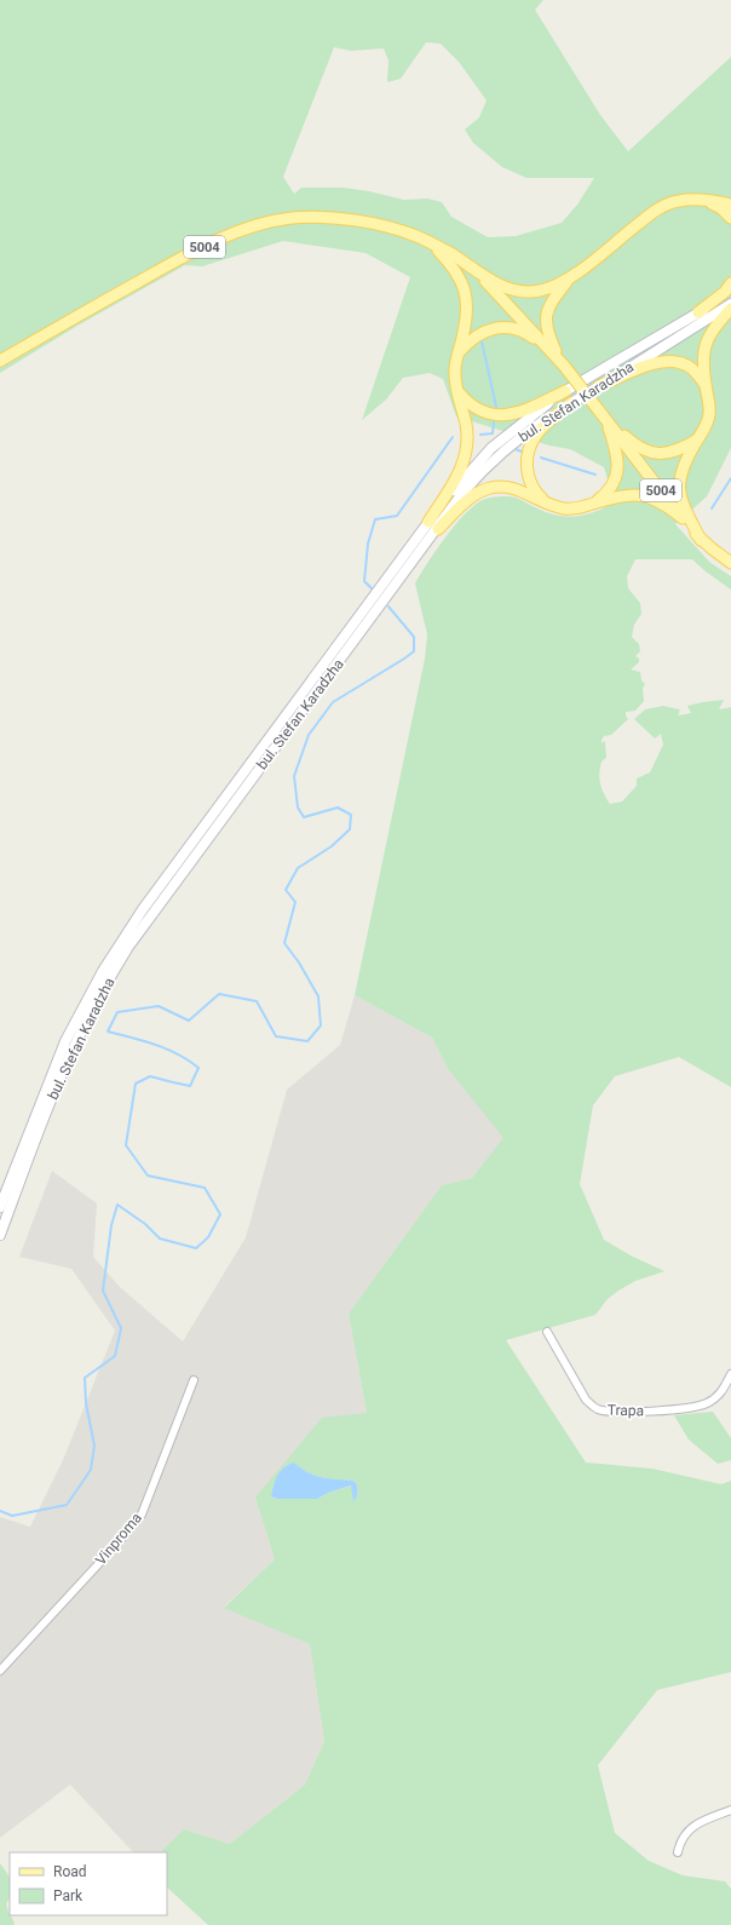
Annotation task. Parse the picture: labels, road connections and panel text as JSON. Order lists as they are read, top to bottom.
{
  "streets": {
    "main road": ["5004", "bul. Stefan Karadzha"],
    "street": ["Trapa", "Vinproma"]
  },
  "legend": ["Road", "Park"]
}
